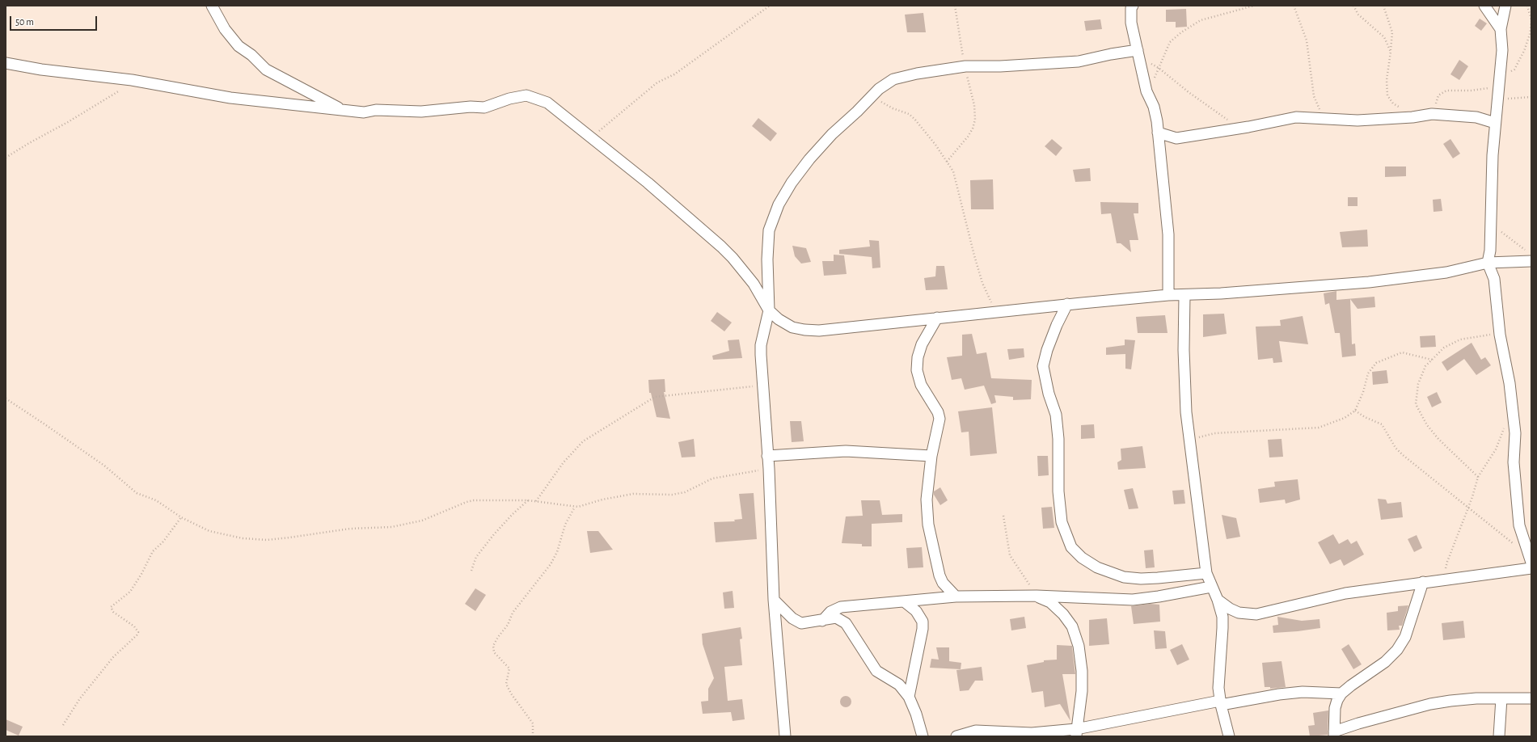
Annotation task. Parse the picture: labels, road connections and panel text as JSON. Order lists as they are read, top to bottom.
{
  "scale_bar": "50 m"
}
